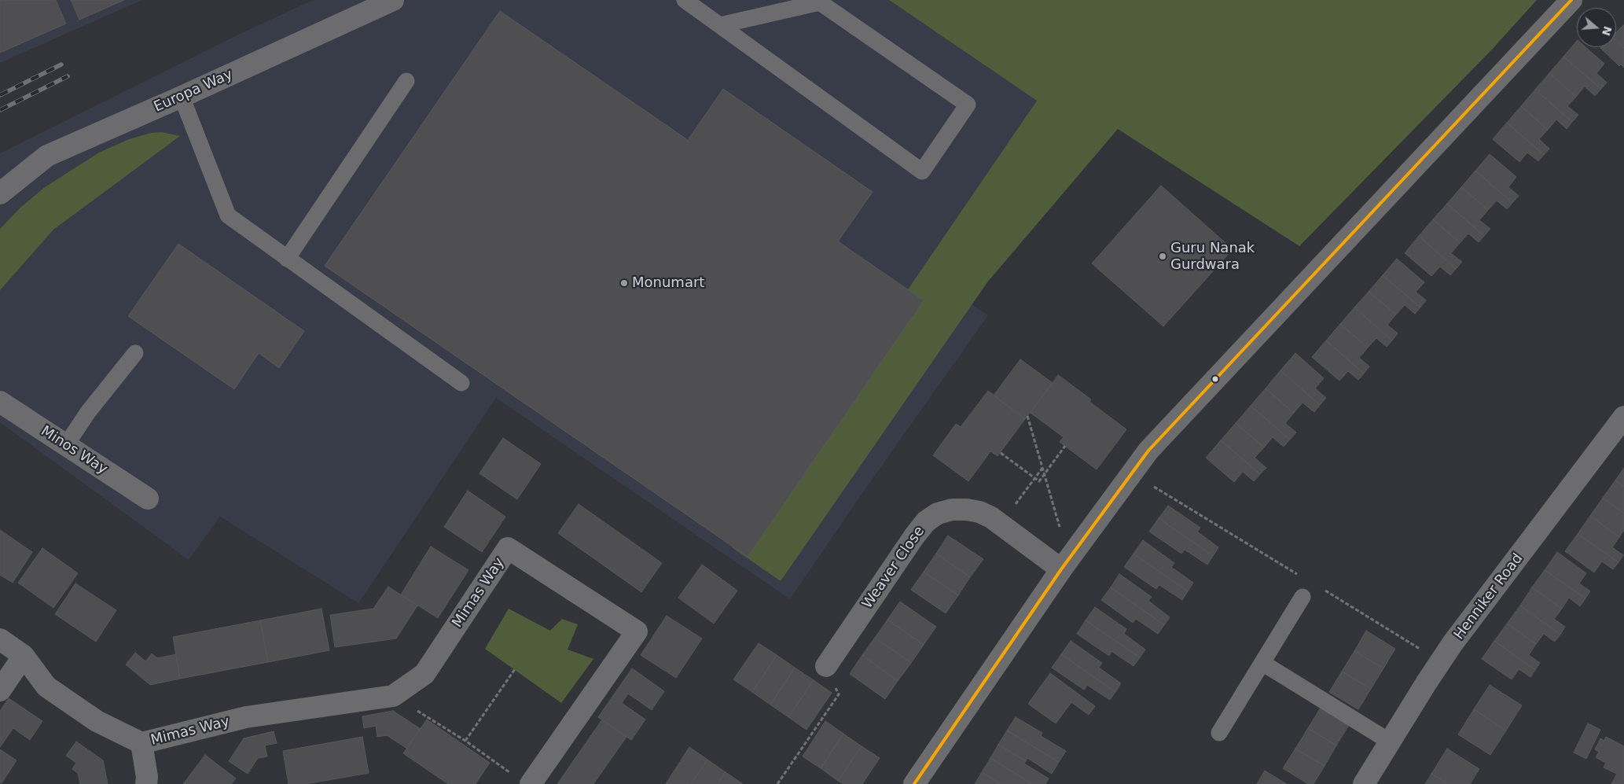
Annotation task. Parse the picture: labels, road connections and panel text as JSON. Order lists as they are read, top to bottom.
{
  "streets": {
    "street": [
      "Europa Way",
      "Minos Way",
      "Weaver Close",
      "Mimas Way",
      "Henniker Road"
    ]
  },
  "places": ["Guru Nanak Gurdwara", "Monumart"],
  "north": "right"
}
